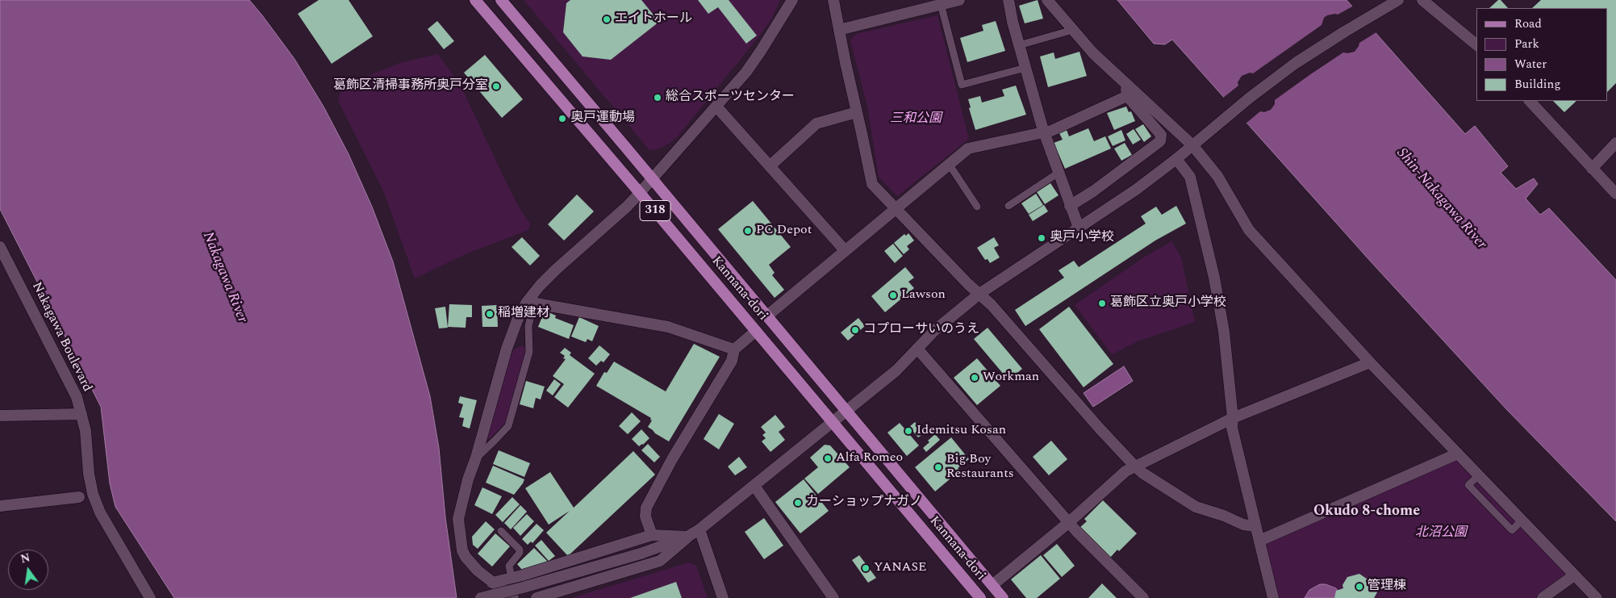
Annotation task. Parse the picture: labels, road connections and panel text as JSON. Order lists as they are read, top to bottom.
{
  "streets": {
    "main road": ["318", "Kannana-dori"],
    "street": ["Nakagawa Boulevard"]
  },
  "districts": ["Okudo 8-chome"],
  "water": ["Shin-Nakagawa River", "Nakagawa River"],
  "parks": ["三和公園", "北沼公園"],
  "places": [
    "エイトホール",
    "葛飾区清掃事務所奥戸分室",
    "総合スポーツセンター",
    "奥戸運動場",
    "PC Depot",
    "奥戸小学校",
    "Lawson",
    "葛飾区立奥戸小学校",
    "稲増建材",
    "コプローサいのうえ",
    "Workman",
    "Idemitsu Kosan",
    "Alfa Romeo",
    "Big Boy Restaurants",
    "カーショップナガノ",
    "YANASE",
    "管理棟"
  ],
  "legend": [
    "Road",
    "Park",
    "Water",
    "Building"
  ],
  "north": "top"
}
